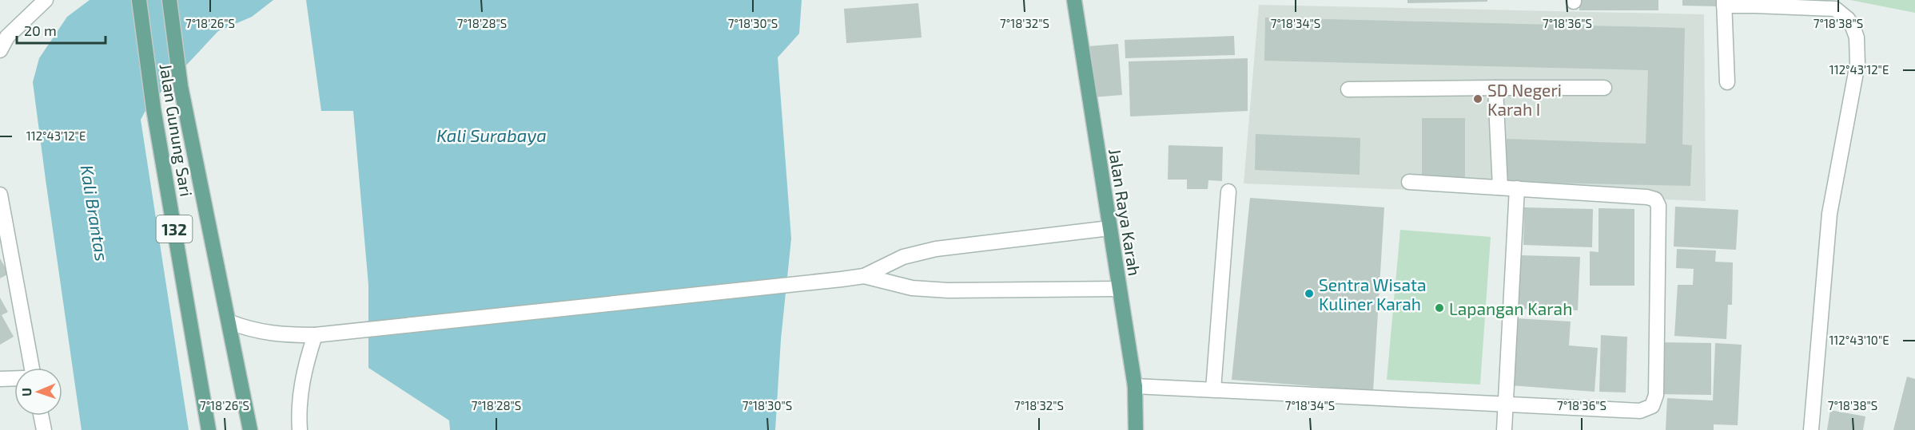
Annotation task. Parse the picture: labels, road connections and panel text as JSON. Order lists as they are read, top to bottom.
{
  "streets": {
    "main road": ["Jalan Gunung Sari", "Jalan Raya Karah", "132"]
  },
  "crossings": [
    ["Jalan Gunung Sari", "132"]
  ],
  "water": ["Kali Surabaya", "Kali Brantas"],
  "places": ["SD Negeri Karah I", "Sentra Wisata Kuliner Karah", "Lapangan Karah"],
  "scale_bar": "20 m",
  "north": "left",
  "coordinates": [
    "7°18'26\"S",
    "7°18'28\"S",
    "7°18'30\"S",
    "7°18'32\"S",
    "7°18'34\"S",
    "7°18'36\"S",
    "7°18'38\"S",
    "112°43'12\"E",
    "112°43'10\"E"
  ]
}
